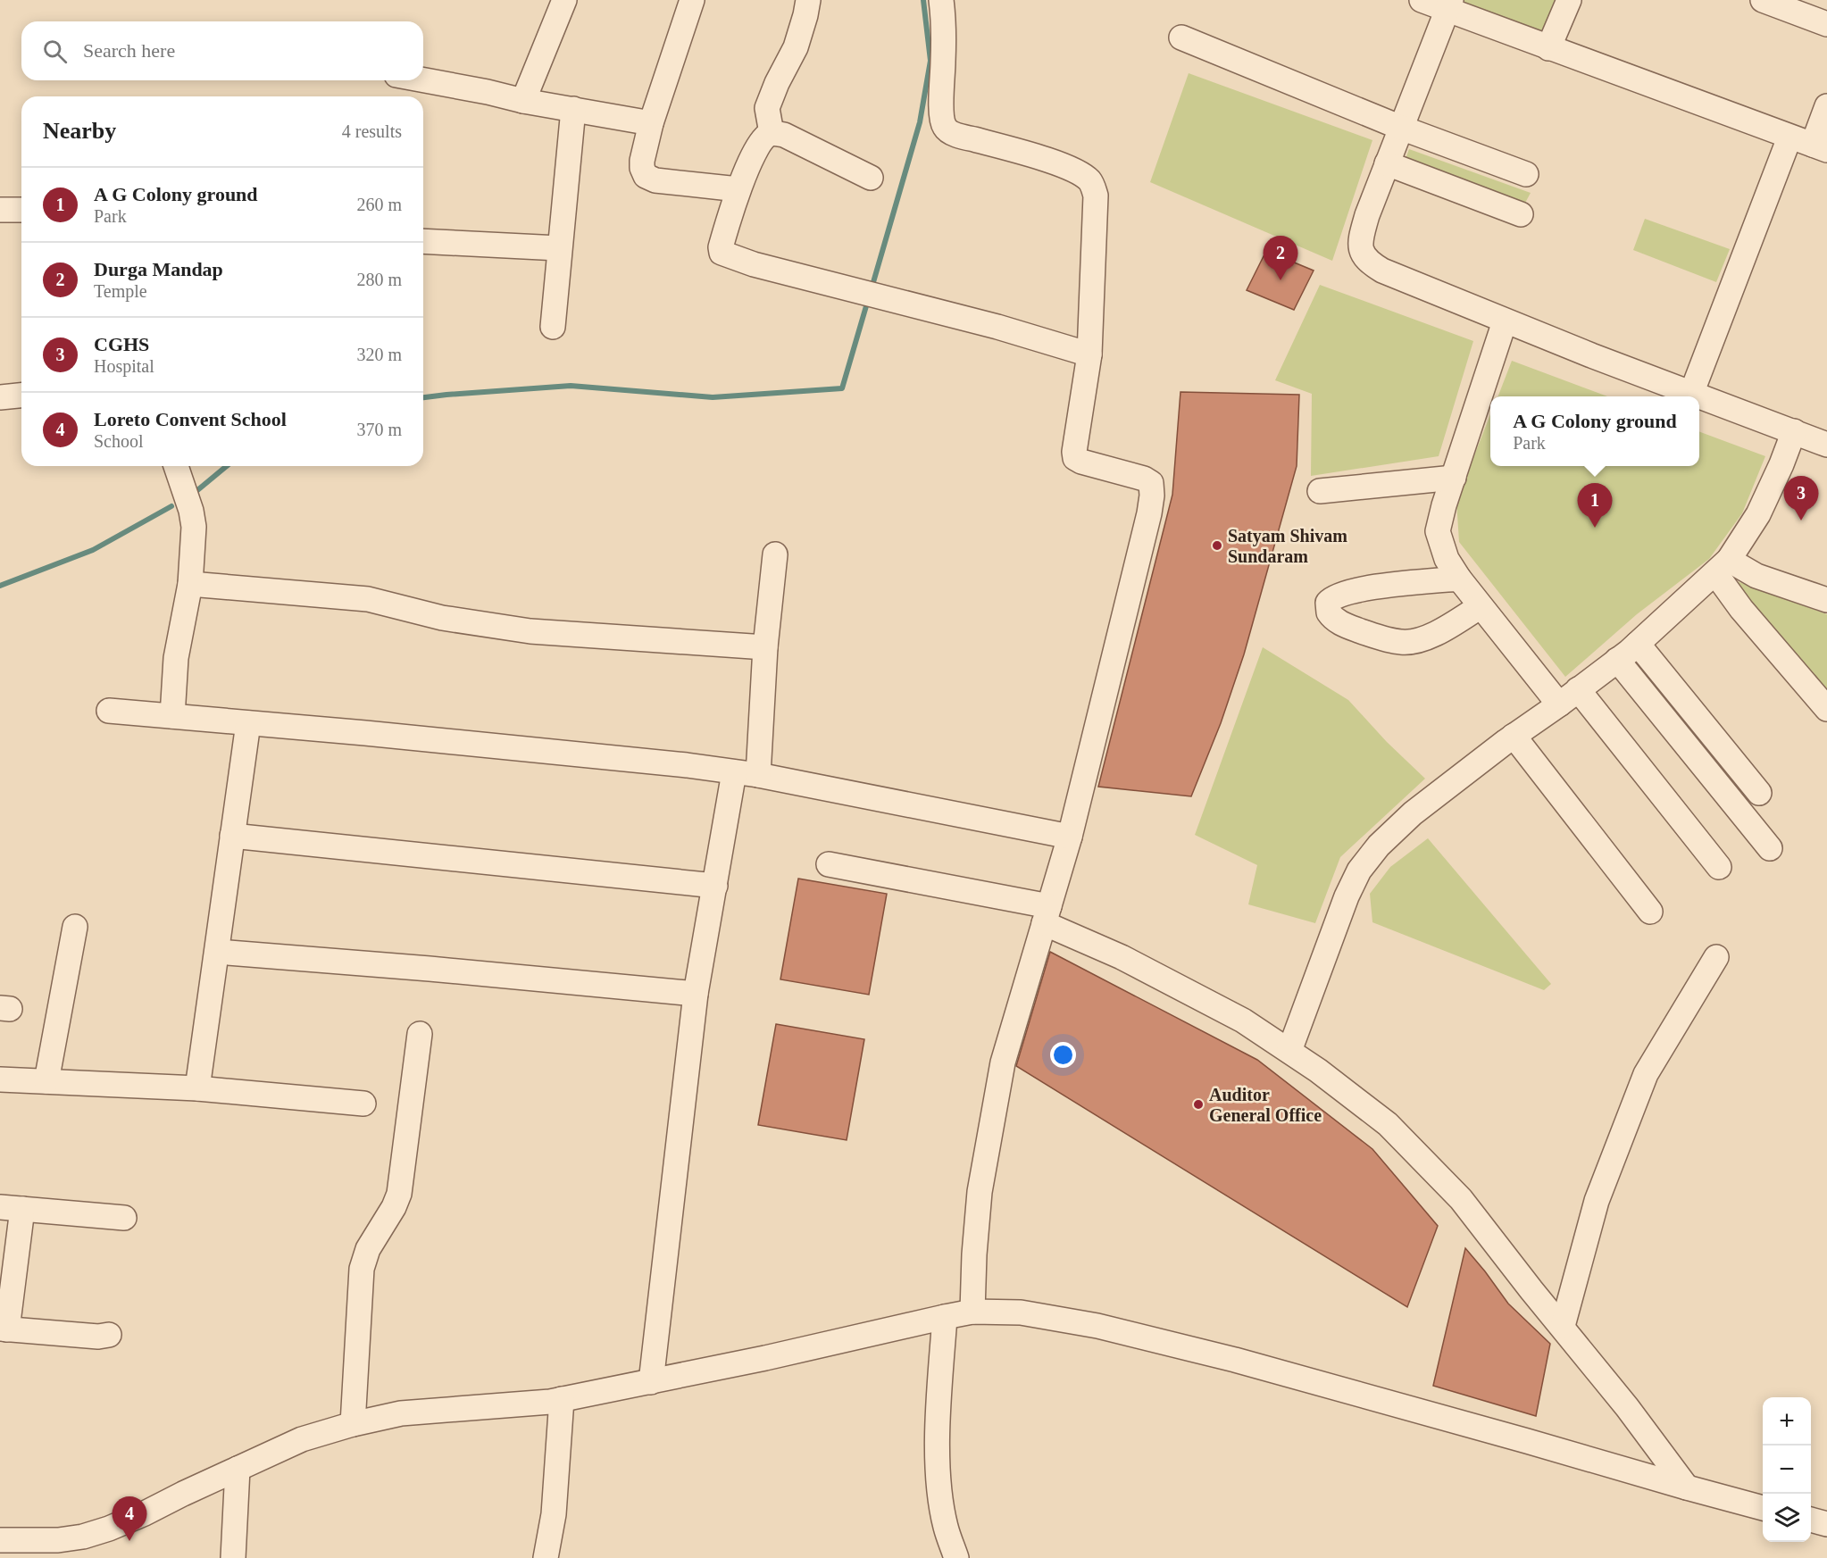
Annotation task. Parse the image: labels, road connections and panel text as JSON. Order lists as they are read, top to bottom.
{
  "places": ["Satyam Shivam Sundaram", "Auditor General Office"],
  "page": {
    "search": "Search here",
    "heading": ["Nearby", "4 results"],
    "list": [
      {
        "mark": "1",
        "name": "A G Colony ground",
        "note": "Park",
        "value": "260 m"
      },
      {
        "mark": "2",
        "name": "Durga Mandap",
        "note": "Temple",
        "value": "280 m"
      },
      {
        "mark": "3",
        "name": "CGHS",
        "note": "Hospital",
        "value": "320 m"
      },
      {
        "mark": "4",
        "name": "Loreto Convent School",
        "note": "School",
        "value": "370 m"
      }
    ],
    "pins": [
      "2",
      "3",
      "1",
      "4"
    ],
    "popup": ["A G Colony ground", "Park"],
    "map_buttons": ["+", "−"]
  }
}
